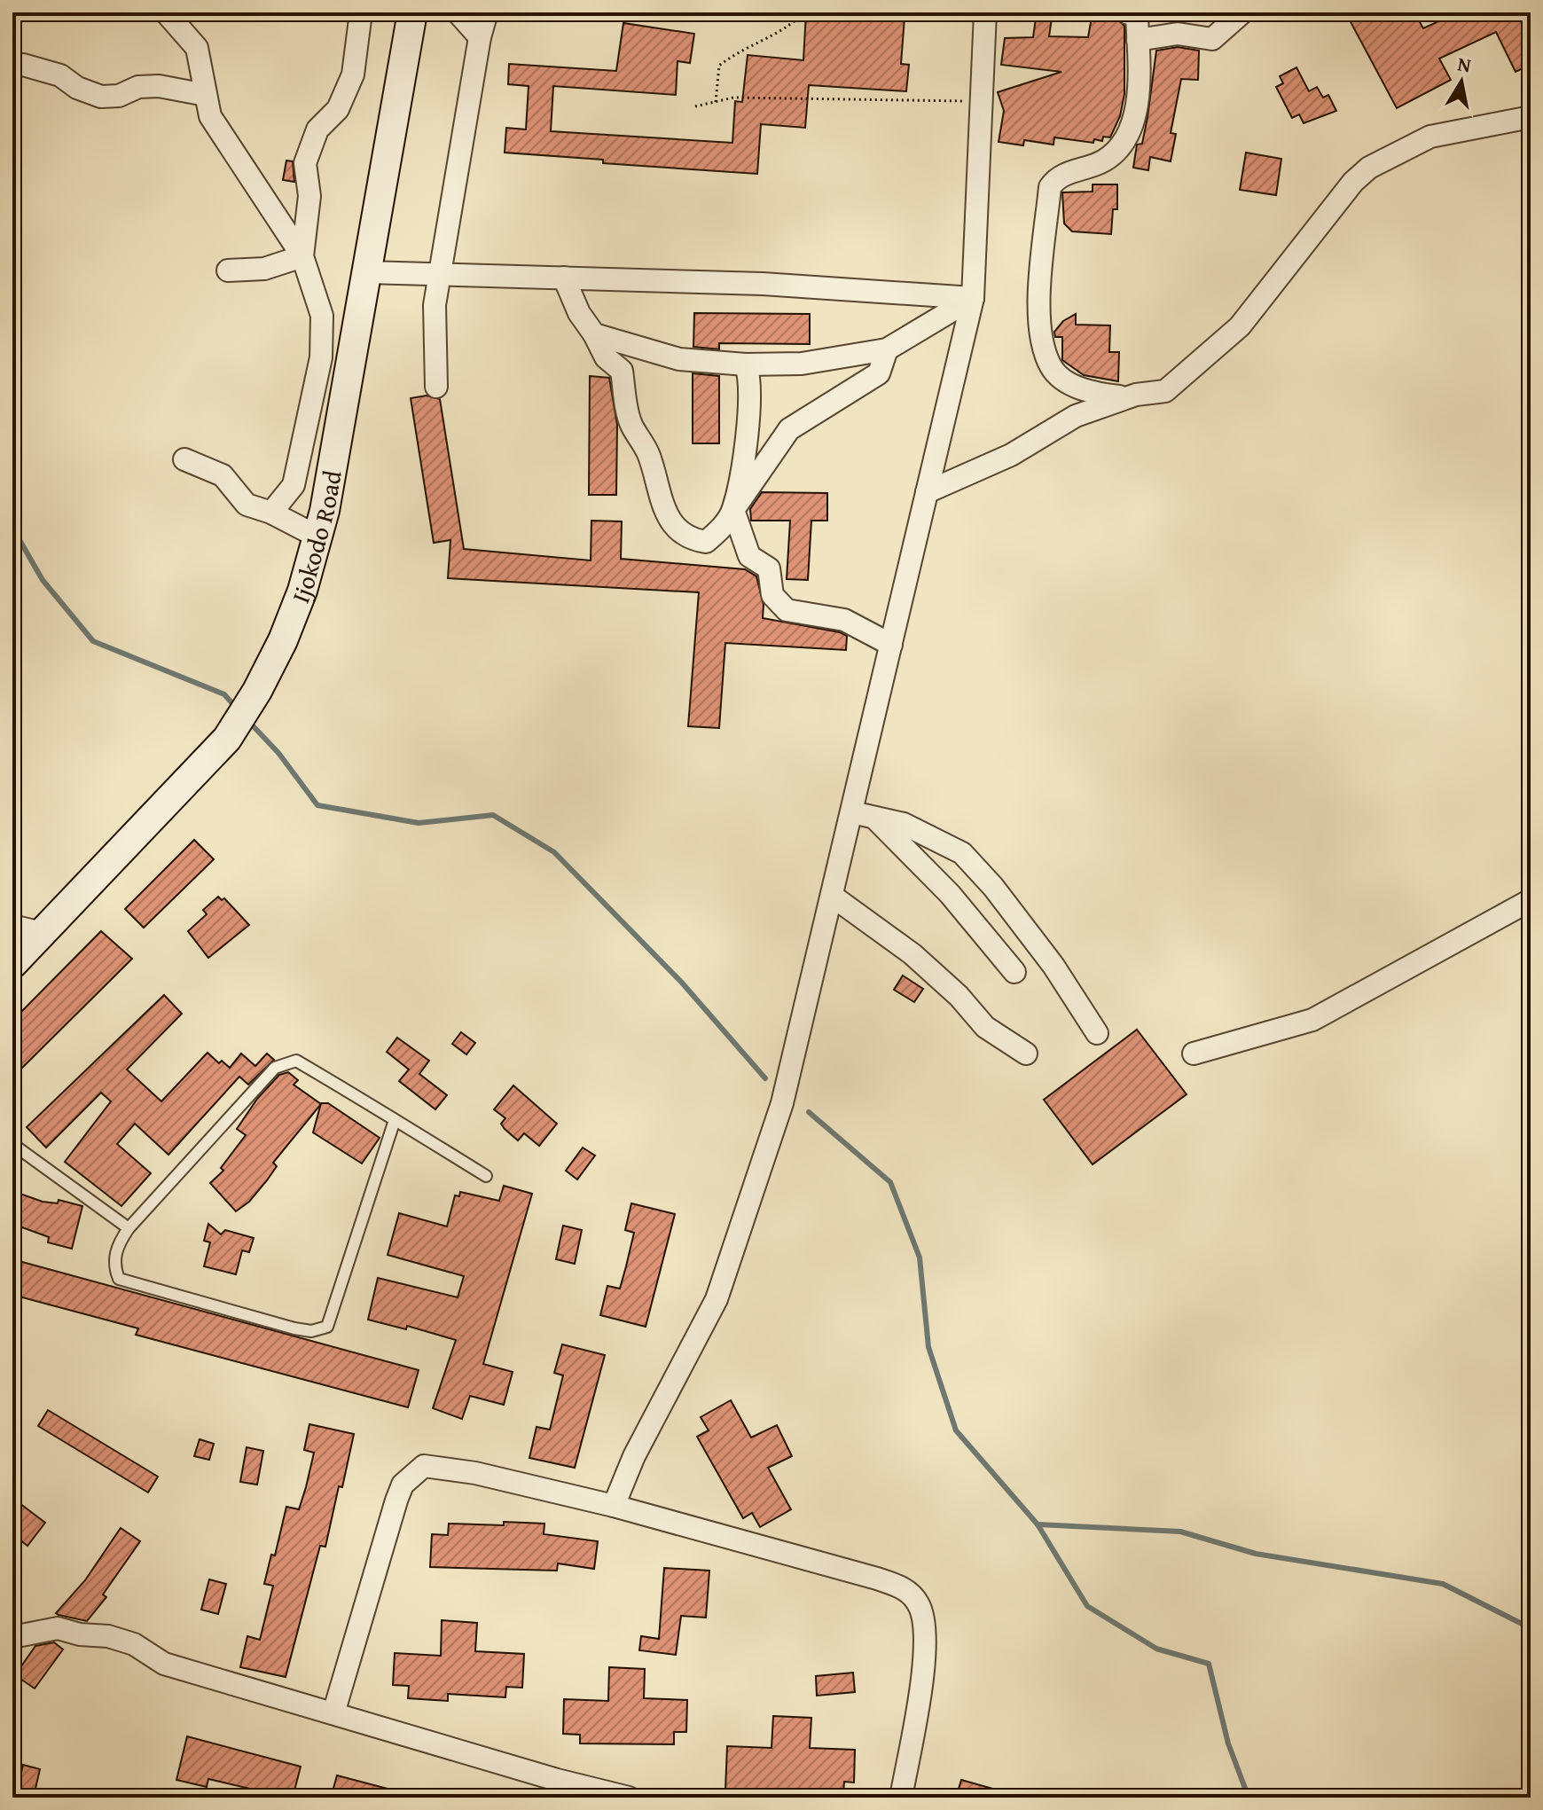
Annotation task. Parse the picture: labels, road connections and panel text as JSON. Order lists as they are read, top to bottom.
{
  "streets": {
    "main road": ["Ijokodo Road"]
  },
  "north": "top"
}
